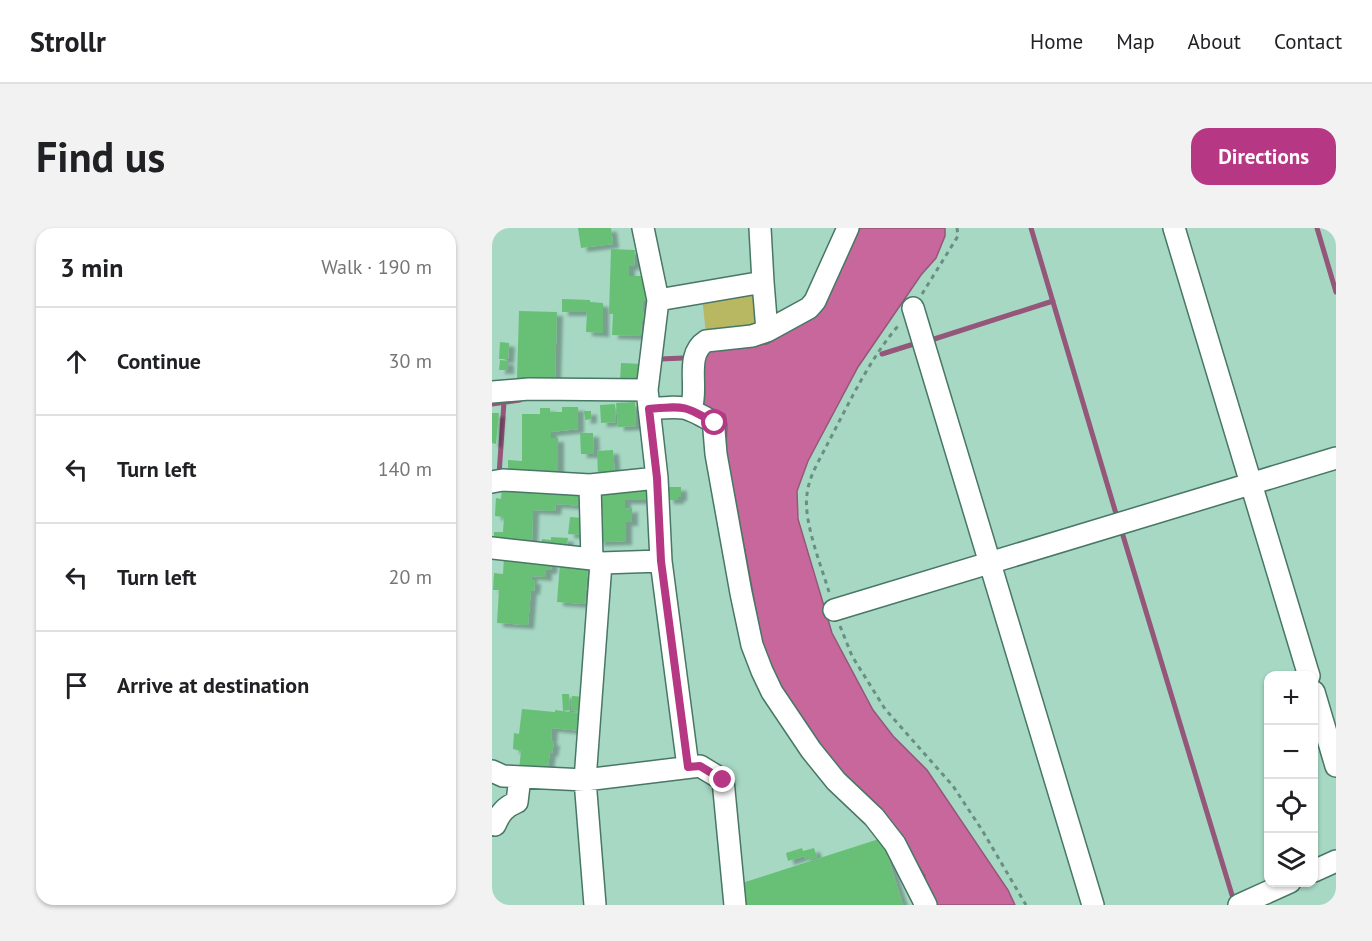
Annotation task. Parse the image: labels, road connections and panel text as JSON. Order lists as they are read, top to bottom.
{
  "page": {
    "header": "Strollr",
    "nav": [
      "Home",
      "Map",
      "About",
      "Contact"
    ],
    "buttons": "Directions",
    "title": "Find us",
    "heading": ["3 min", "Walk · 190 m"],
    "list": [
      ["Continue", "30 m"],
      ["Turn left", "140 m"],
      ["Turn left", "20 m"],
      "Arrive at destination"
    ],
    "map_buttons": ["+", "−"]
  }
}
